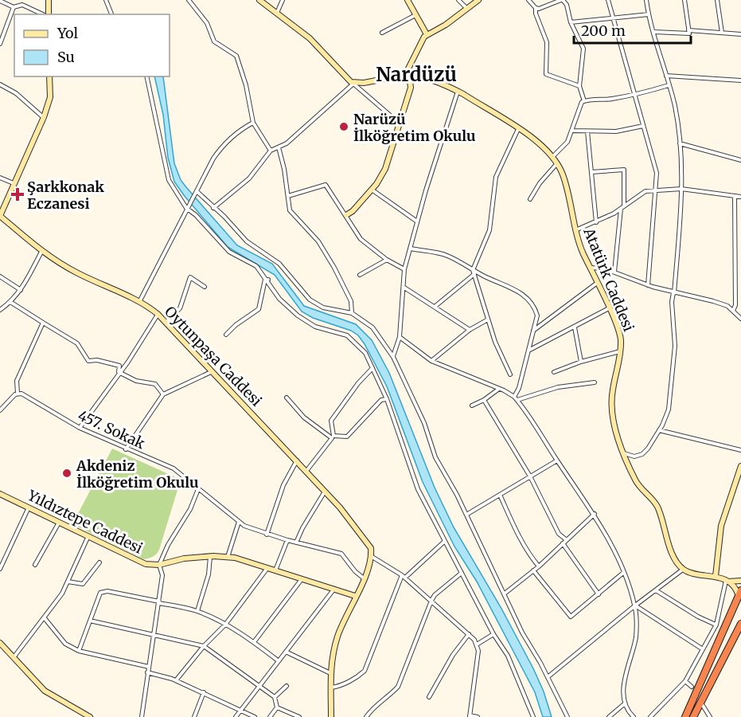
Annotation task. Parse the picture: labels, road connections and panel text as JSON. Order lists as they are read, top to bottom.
{
  "streets": {
    "street": [
      "Atatürk Caddesi",
      "Oytunpaşa Caddesi",
      "457. Sokak",
      "Yıldıztepe Caddesi"
    ]
  },
  "districts": ["Nardüzü"],
  "places": {
    "other": ["Narüzü İlköğretim Okulu", "Akdeniz İlköğretim Okulu"],
    "health": ["Şarkkonak Eczanesi"]
  },
  "legend": ["Yol", "Su"],
  "scale_bar": "200 m"
}
